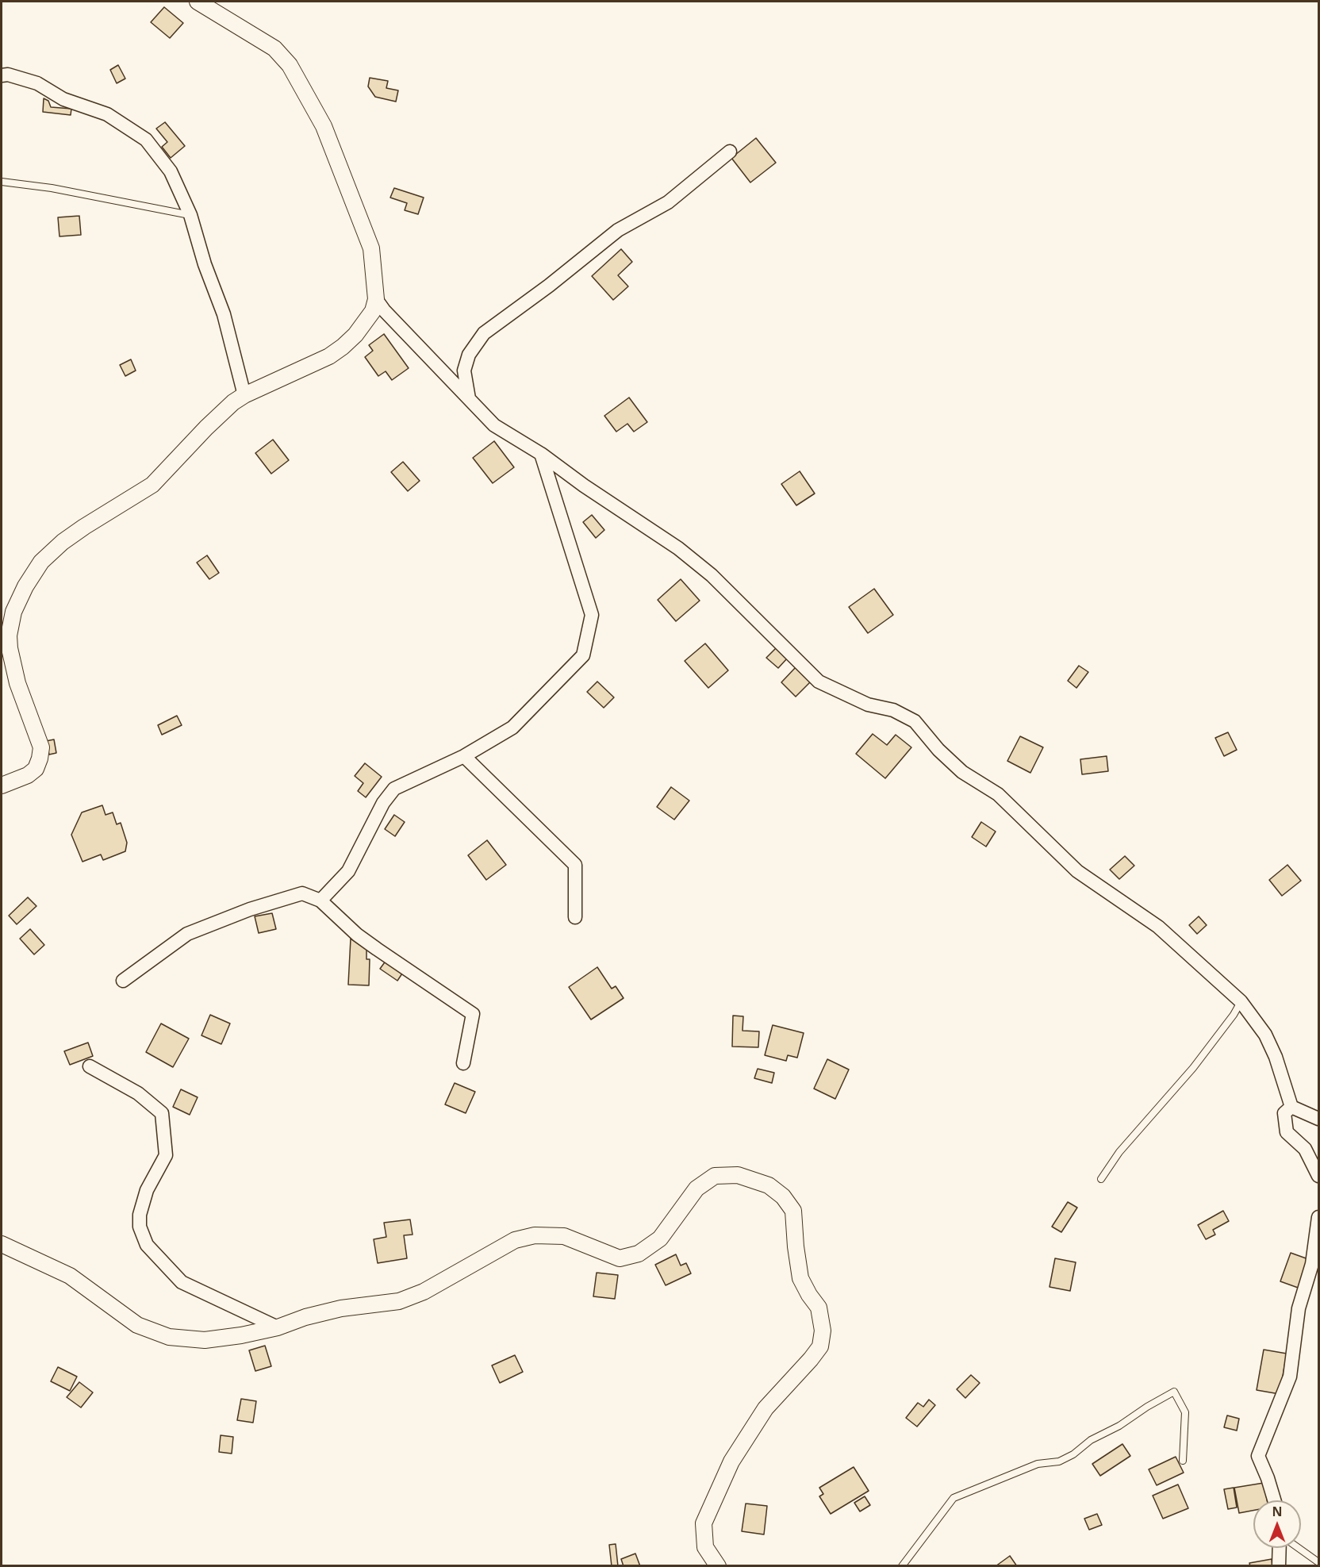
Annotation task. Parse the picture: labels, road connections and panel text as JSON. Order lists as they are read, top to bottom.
{
  "north": "top"
}
